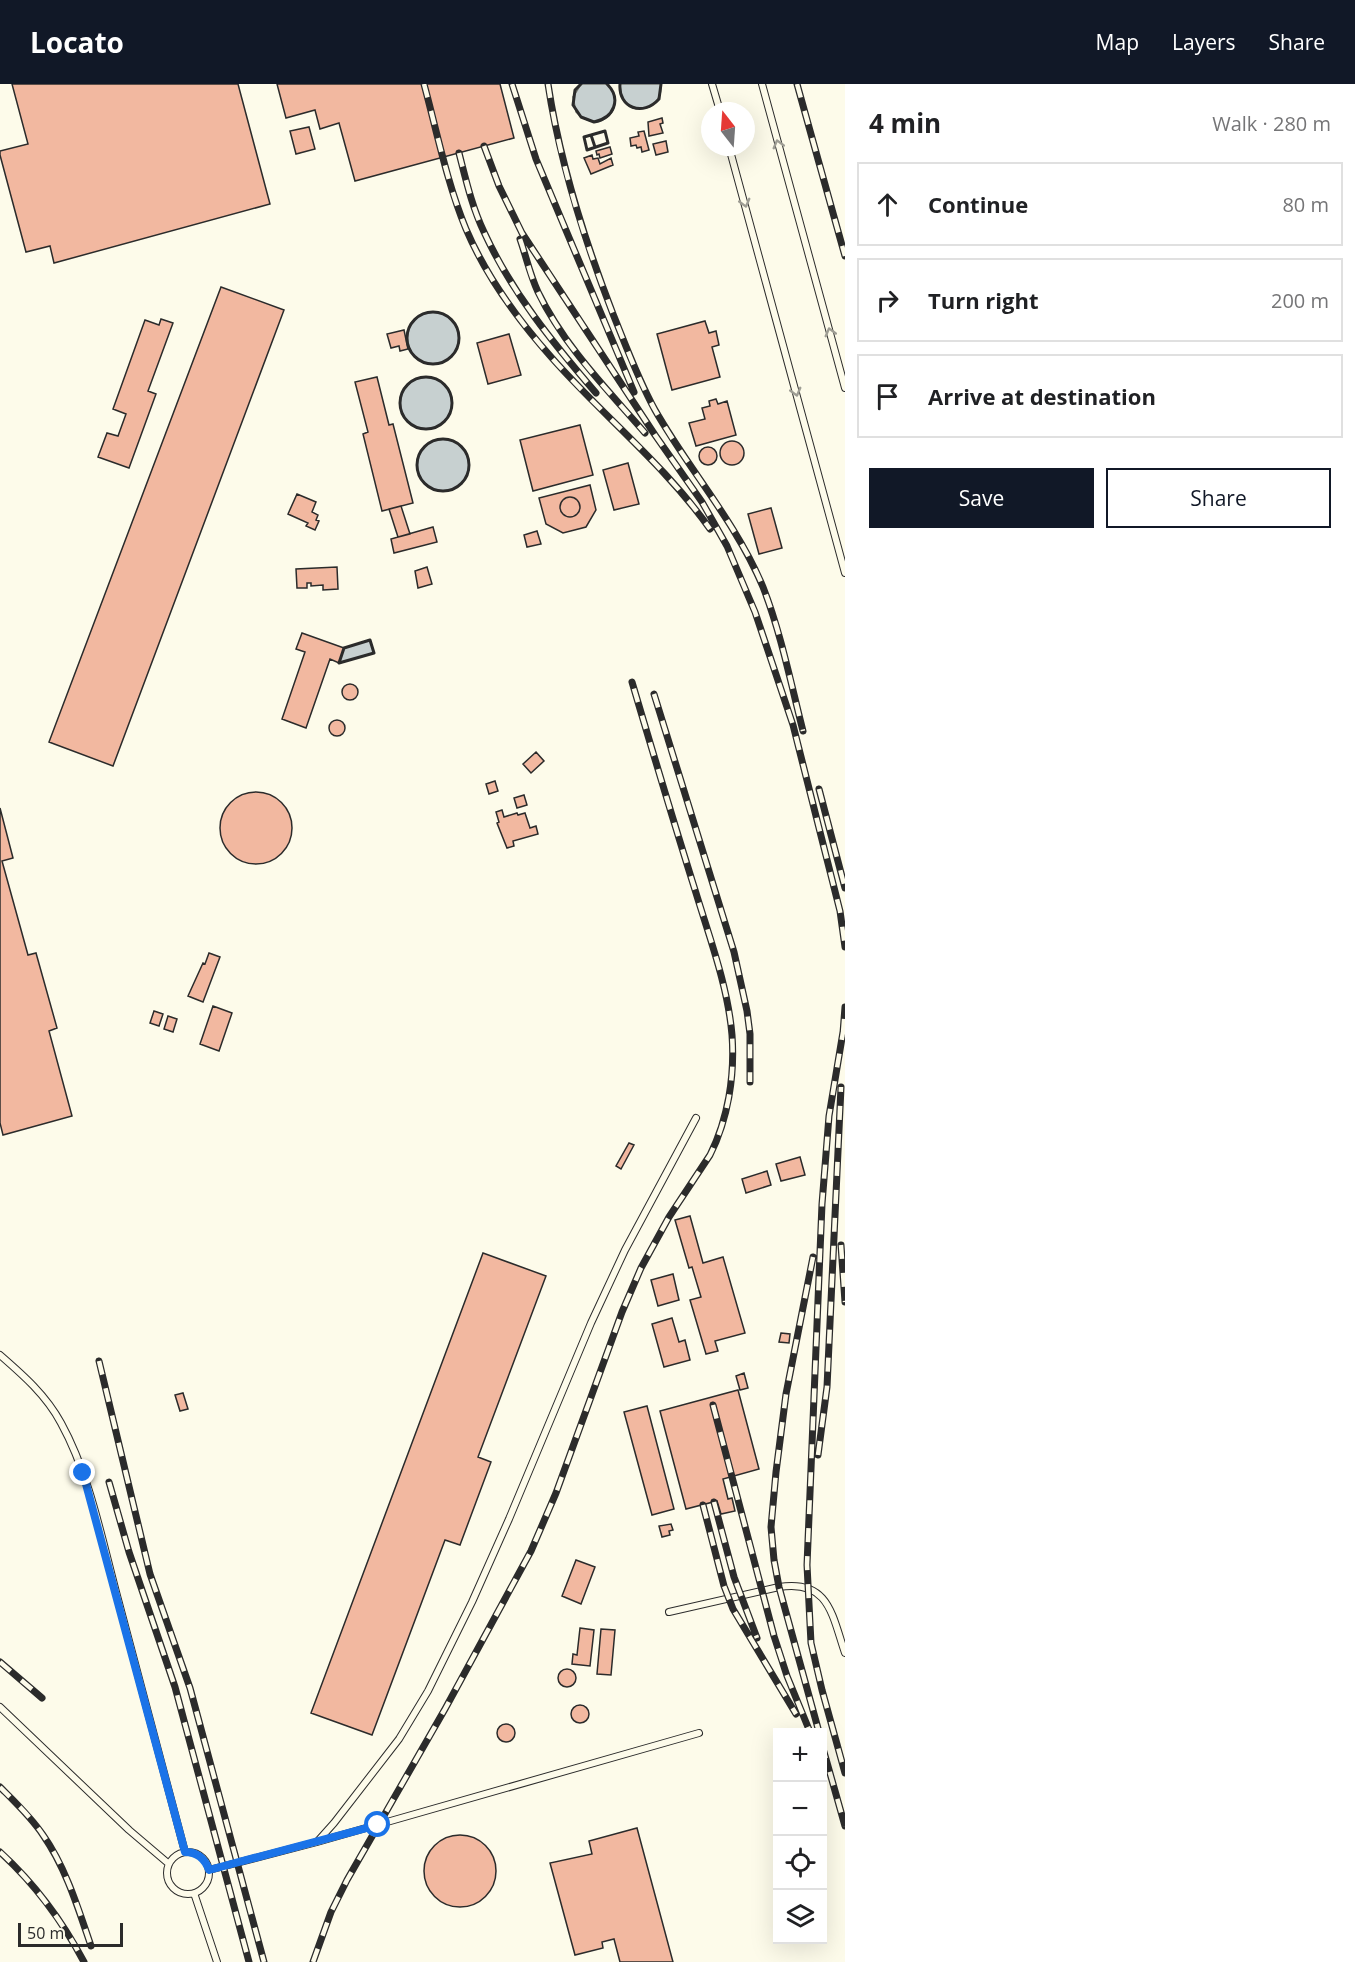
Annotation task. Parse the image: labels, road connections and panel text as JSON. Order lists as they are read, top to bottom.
{
  "scale_bar": "50 m",
  "north": "top",
  "page": {
    "header": "Locato",
    "nav": ["Map", "Layers", "Share"],
    "heading": ["4 min", "Walk · 280 m"],
    "list": [
      ["Continue", "80 m"],
      ["Turn right", "200 m"],
      "Arrive at destination"
    ],
    "buttons": ["Save", "Share"],
    "map_buttons": ["+", "−"],
    "scale": "50 m"
  }
}
